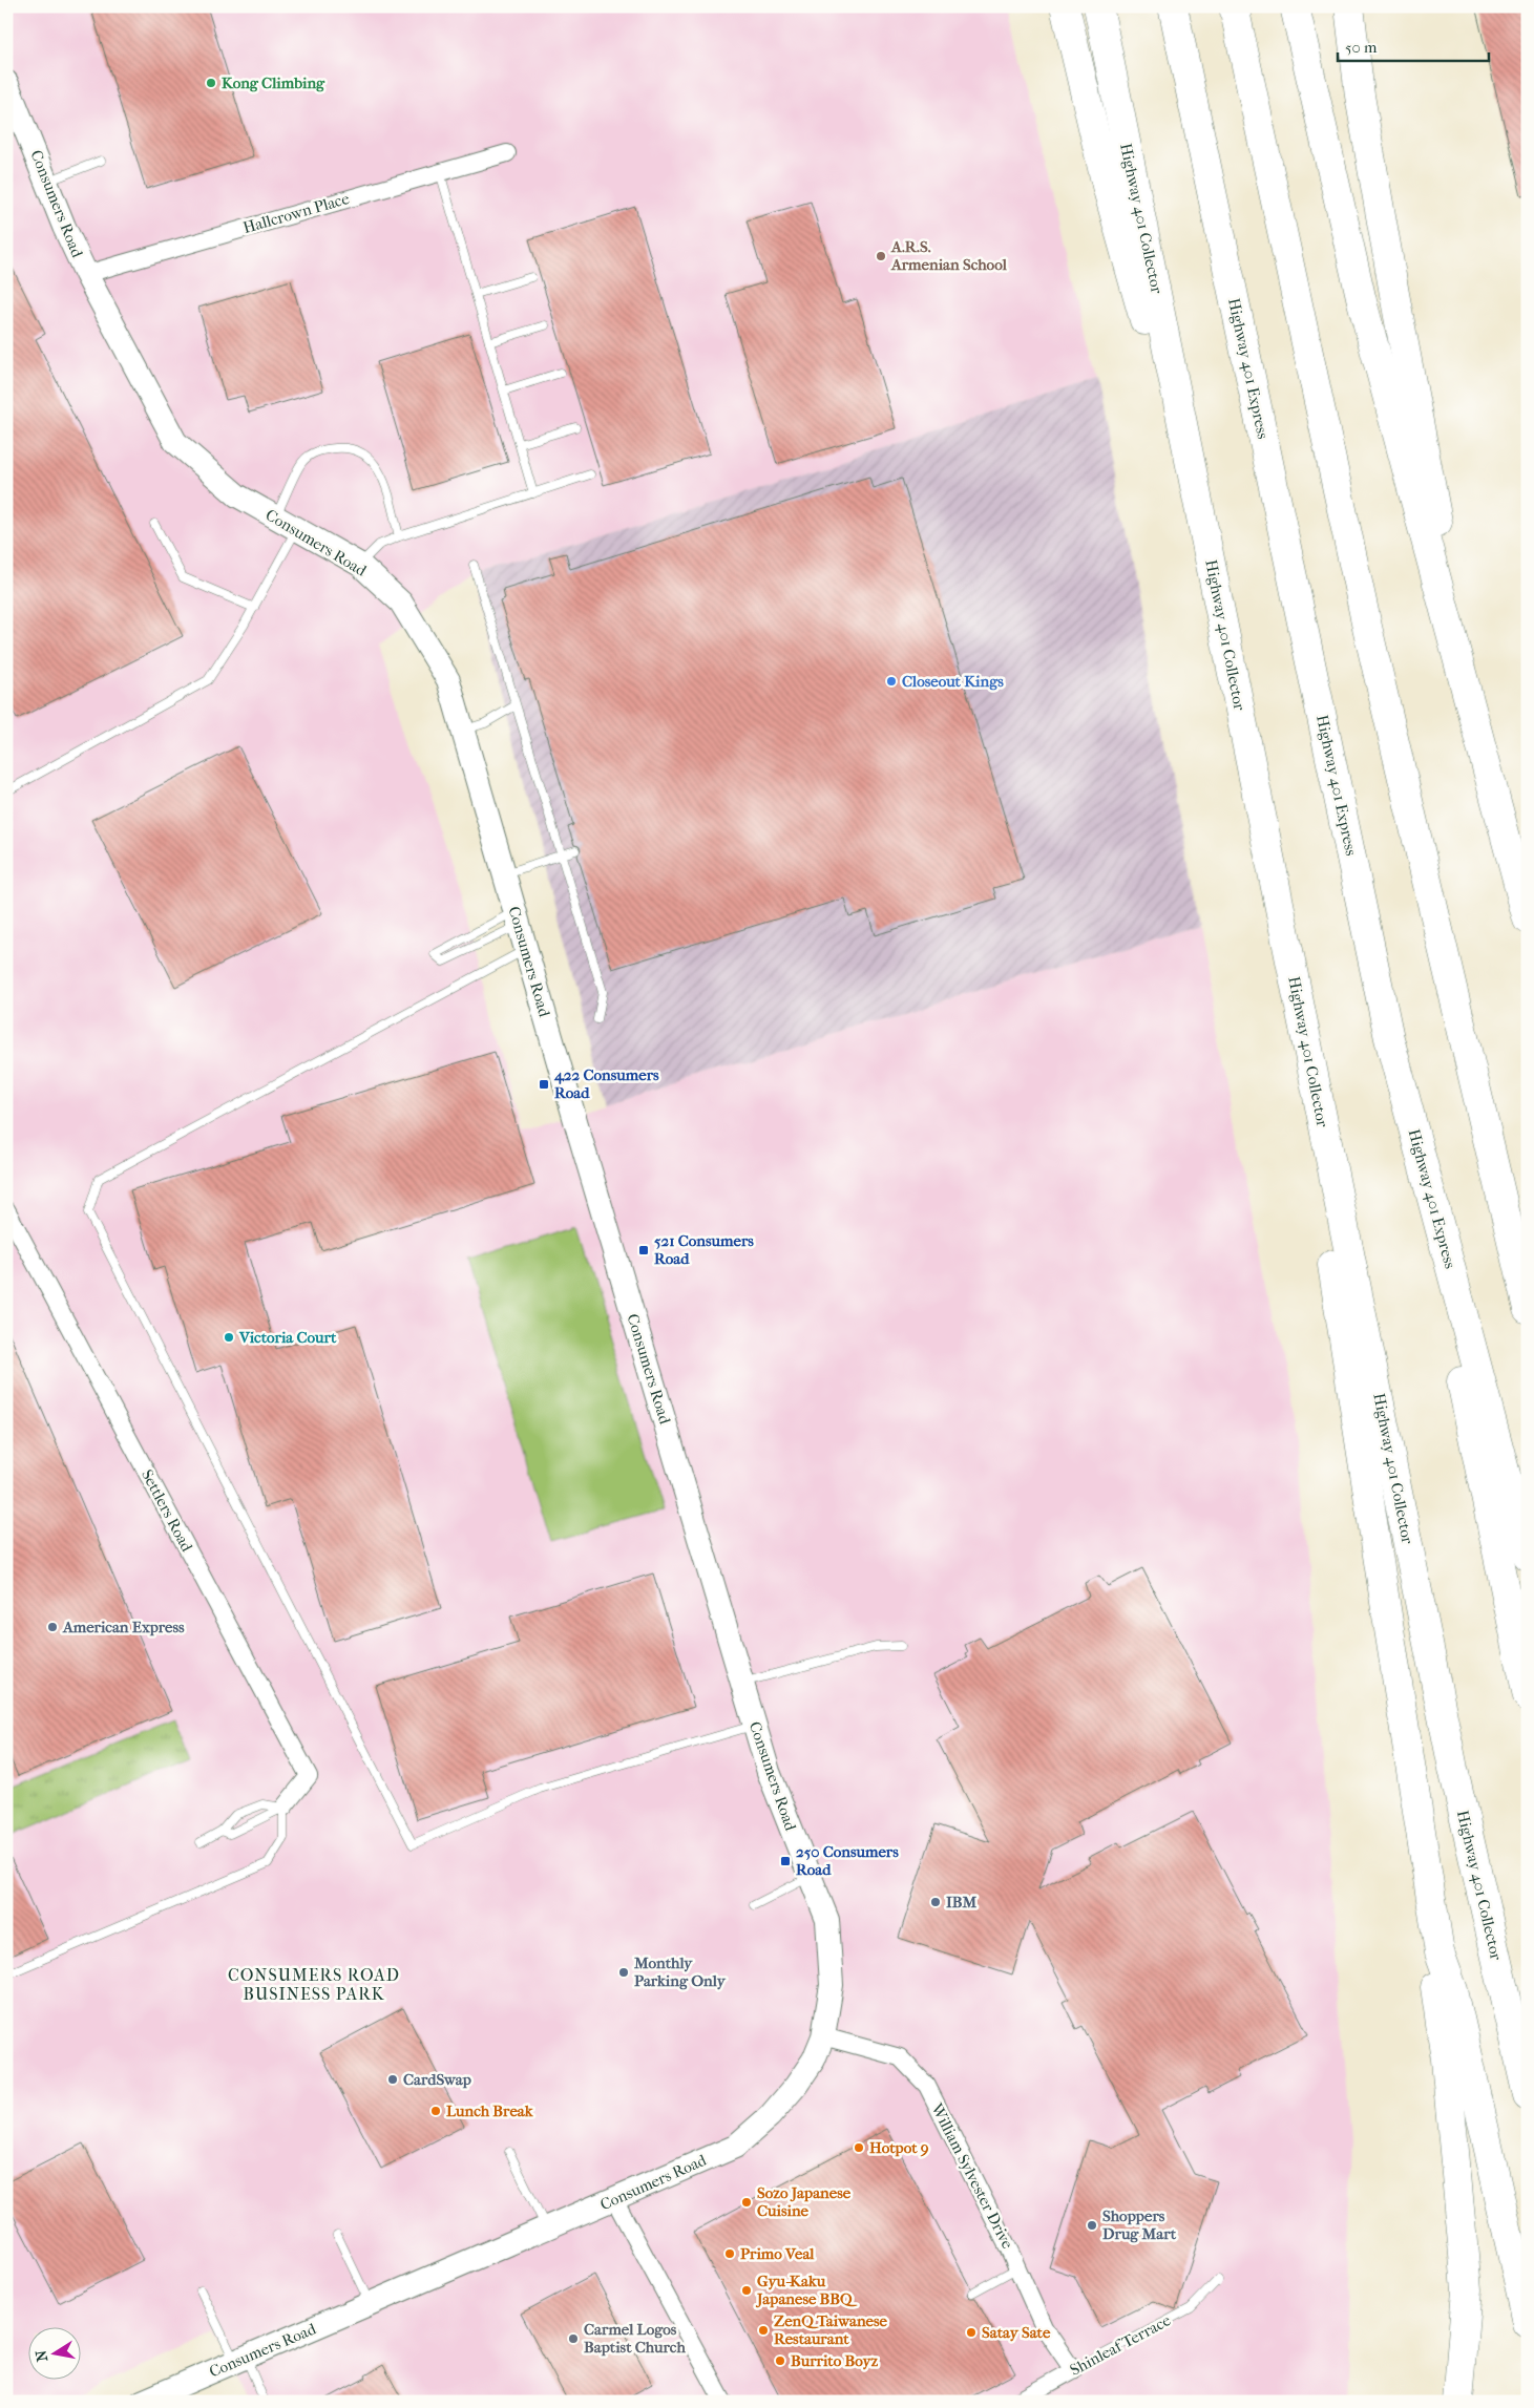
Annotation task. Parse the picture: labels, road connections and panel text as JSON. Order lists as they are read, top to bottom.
{
  "streets": {
    "highway": ["Highway 401 Collector", "Highway 401 Express"],
    "street": [
      "Consumers Road",
      "Hallcrown Place",
      "Settlers Road",
      "William Sylvester Drive",
      "Shinleaf Terrace"
    ]
  },
  "crossings": [
    ["Consumers Road", "Hallcrown Place"],
    ["Consumers Road", "William Sylvester Drive"],
    ["William Sylvester Drive", "Shinleaf Terrace"]
  ],
  "districts": ["CONSUMERS ROAD BUSINESS PARK"],
  "places": {
    "other": [
      "Kong Climbing",
      "A.R.S. Armenian School",
      "Closeout Kings",
      "Victoria Court",
      "American Express",
      "IBM",
      "Monthly Parking Only",
      "CardSwap",
      "Lunch Break",
      "Hotpot 9",
      "Sozo Japanese Cuisine",
      "Shoppers Drug Mart",
      "Primo Veal",
      "Gyu-Kaku Japanese BBQ",
      "ZenQ Taiwanese Restaurant",
      "Satay Sate",
      "Carmel Logos Baptist Church",
      "Burrito Boyz"
    ],
    "transit": ["422 Consumers Road", "521 Consumers Road", "250 Consumers Road"]
  },
  "scale_bar": "50 m",
  "north": "left"
}
